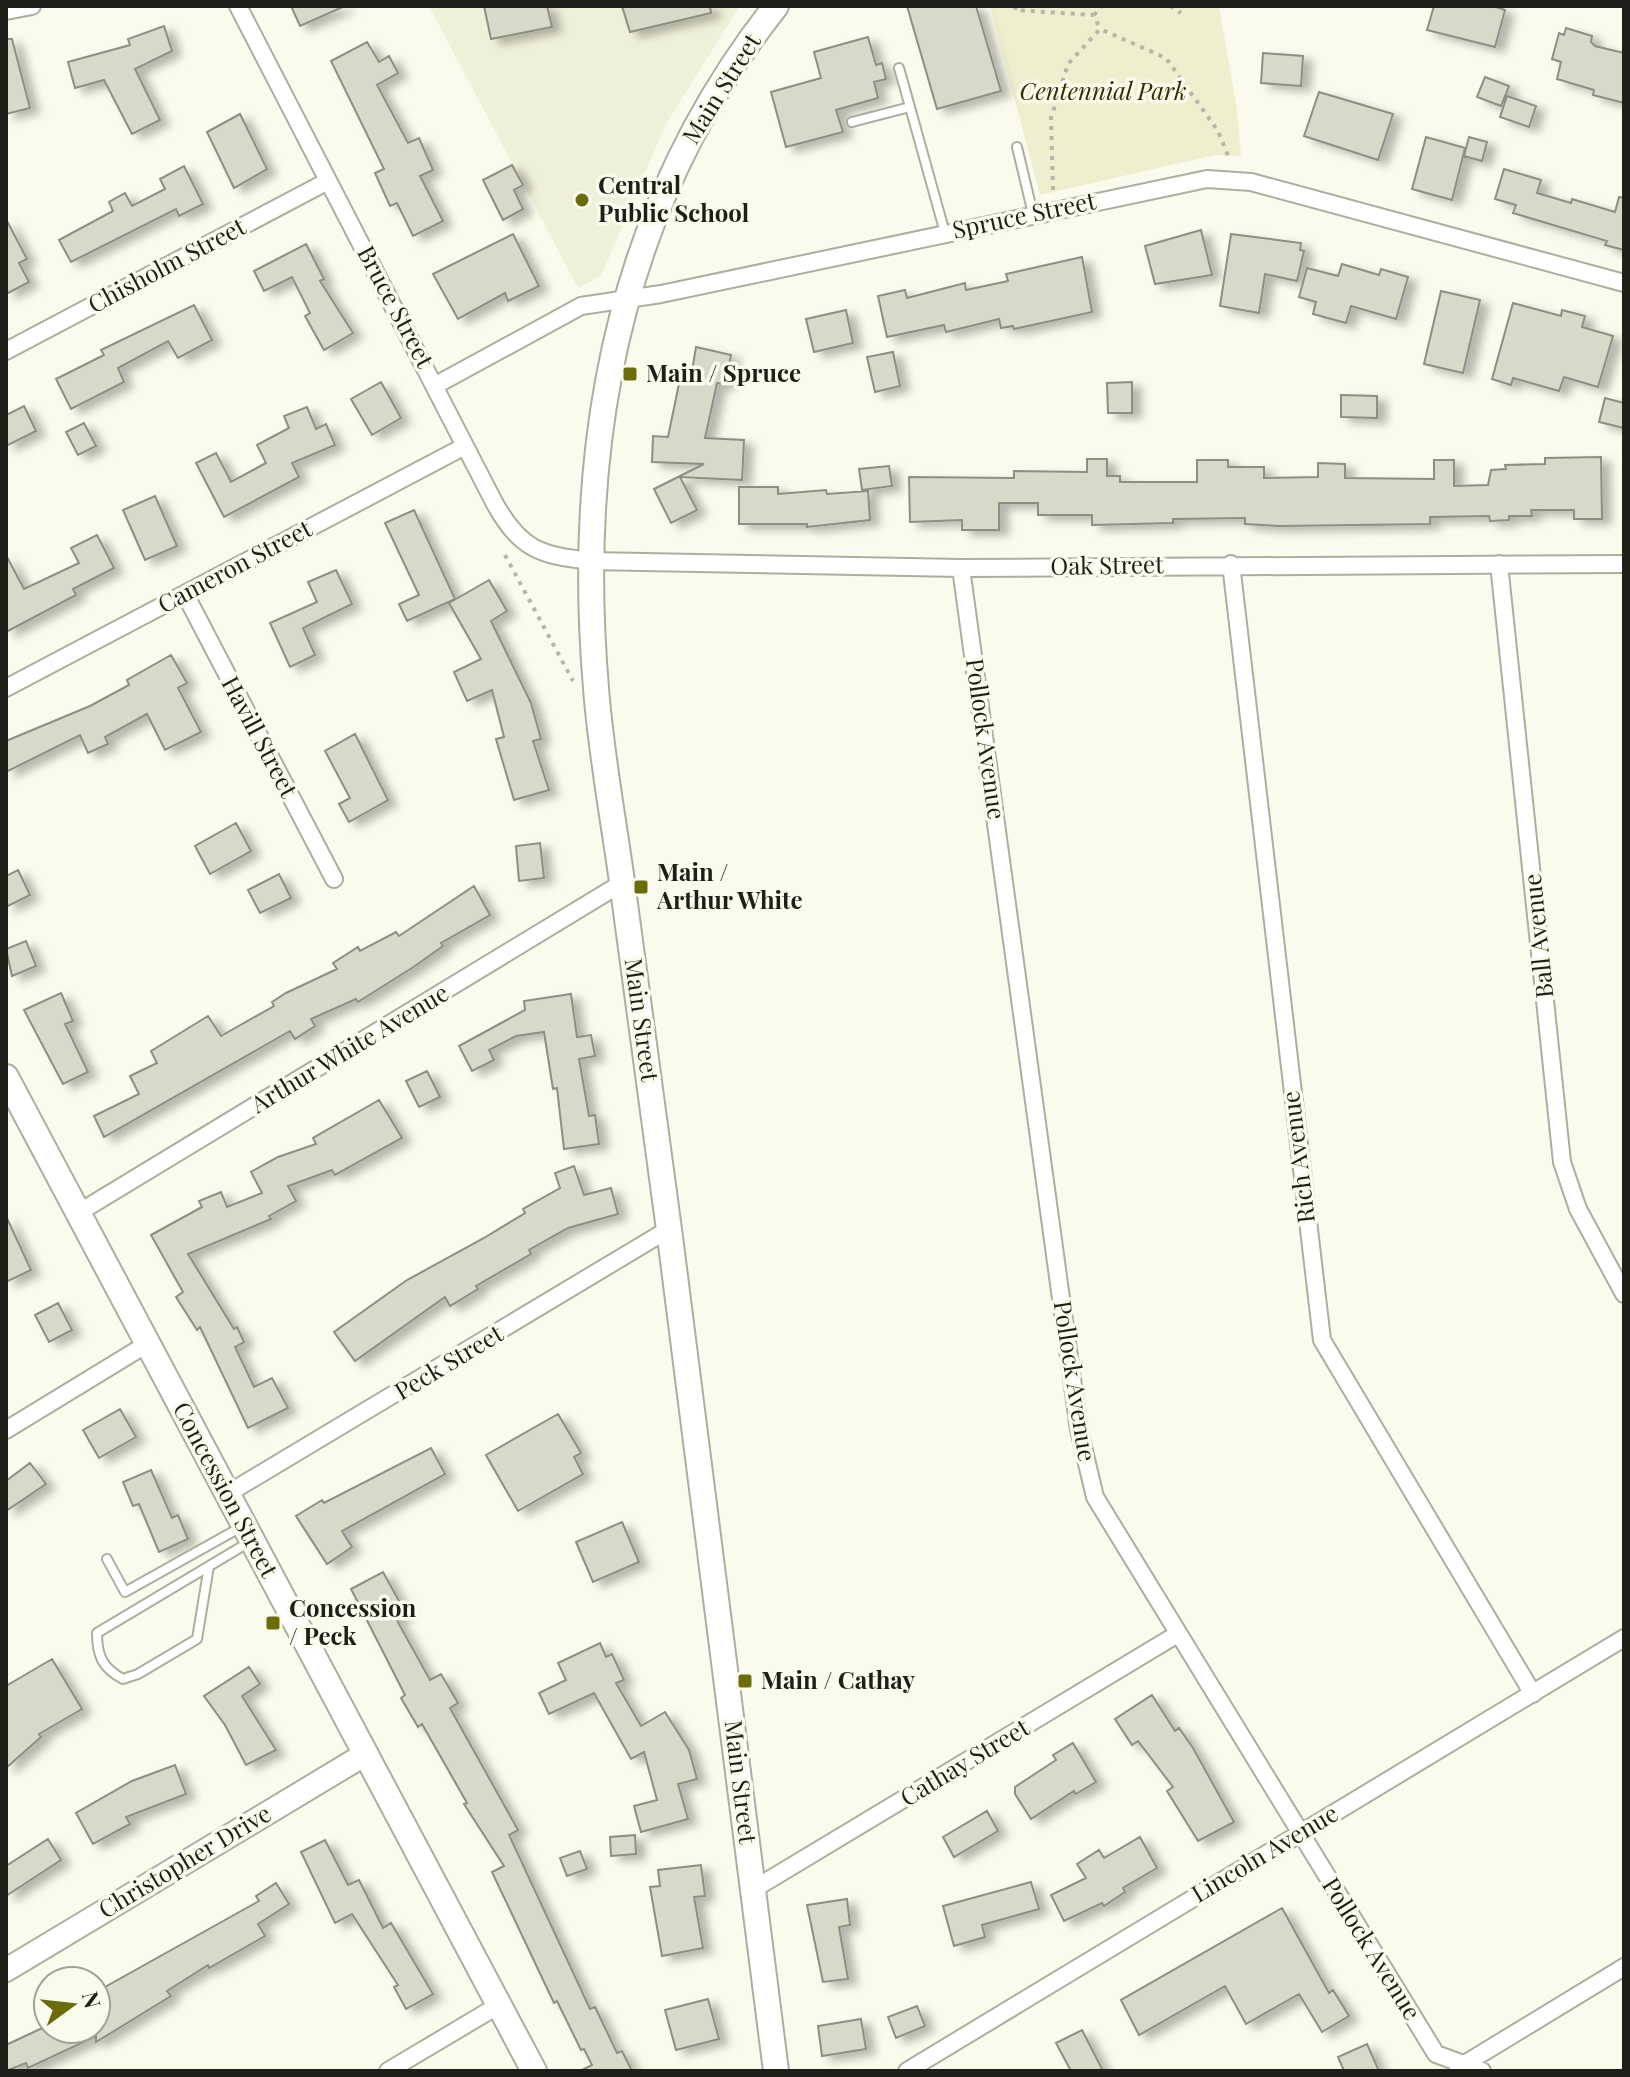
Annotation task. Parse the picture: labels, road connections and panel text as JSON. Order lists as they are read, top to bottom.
{
  "streets": {
    "main road": ["Main Street", "Concession Street"],
    "street": [
      "Spruce Street",
      "Chisholm Street",
      "Bruce Street",
      "Oak Street",
      "Cameron Street",
      "Havill Street",
      "Pollock Avenue",
      "Ball Avenue",
      "Arthur White Avenue",
      "Rich Avenue",
      "Peck Street",
      "Cathay Street",
      "Lincoln Avenue",
      "Christopher Drive"
    ]
  },
  "crossings": [
    ["Main Street", "Spruce Street"],
    ["Main Street", "Bruce Street"],
    ["Main Street", "Oak Street"],
    ["Main Street", "Arthur White Avenue"],
    ["Main Street", "Peck Street"],
    ["Main Street", "Cathay Street"],
    ["Spruce Street", "Bruce Street"],
    ["Chisholm Street", "Bruce Street"],
    ["Bruce Street", "Oak Street"],
    ["Bruce Street", "Cameron Street"],
    ["Oak Street", "Pollock Avenue"],
    ["Oak Street", "Ball Avenue"],
    ["Oak Street", "Rich Avenue"],
    ["Cameron Street", "Havill Street"],
    ["Pollock Avenue", "Cathay Street"],
    ["Pollock Avenue", "Lincoln Avenue"],
    ["Arthur White Avenue", "Concession Street"],
    ["Rich Avenue", "Lincoln Avenue"],
    ["Peck Street", "Concession Street"],
    ["Concession Street", "Christopher Drive"]
  ],
  "parks": ["Centennial Park"],
  "places": {
    "other": ["Central Public School"],
    "transit": [
      "Main / Spruce",
      "Main / Arthur White",
      "Concession / Peck",
      "Main / Cathay"
    ]
  },
  "north": "right"
}
